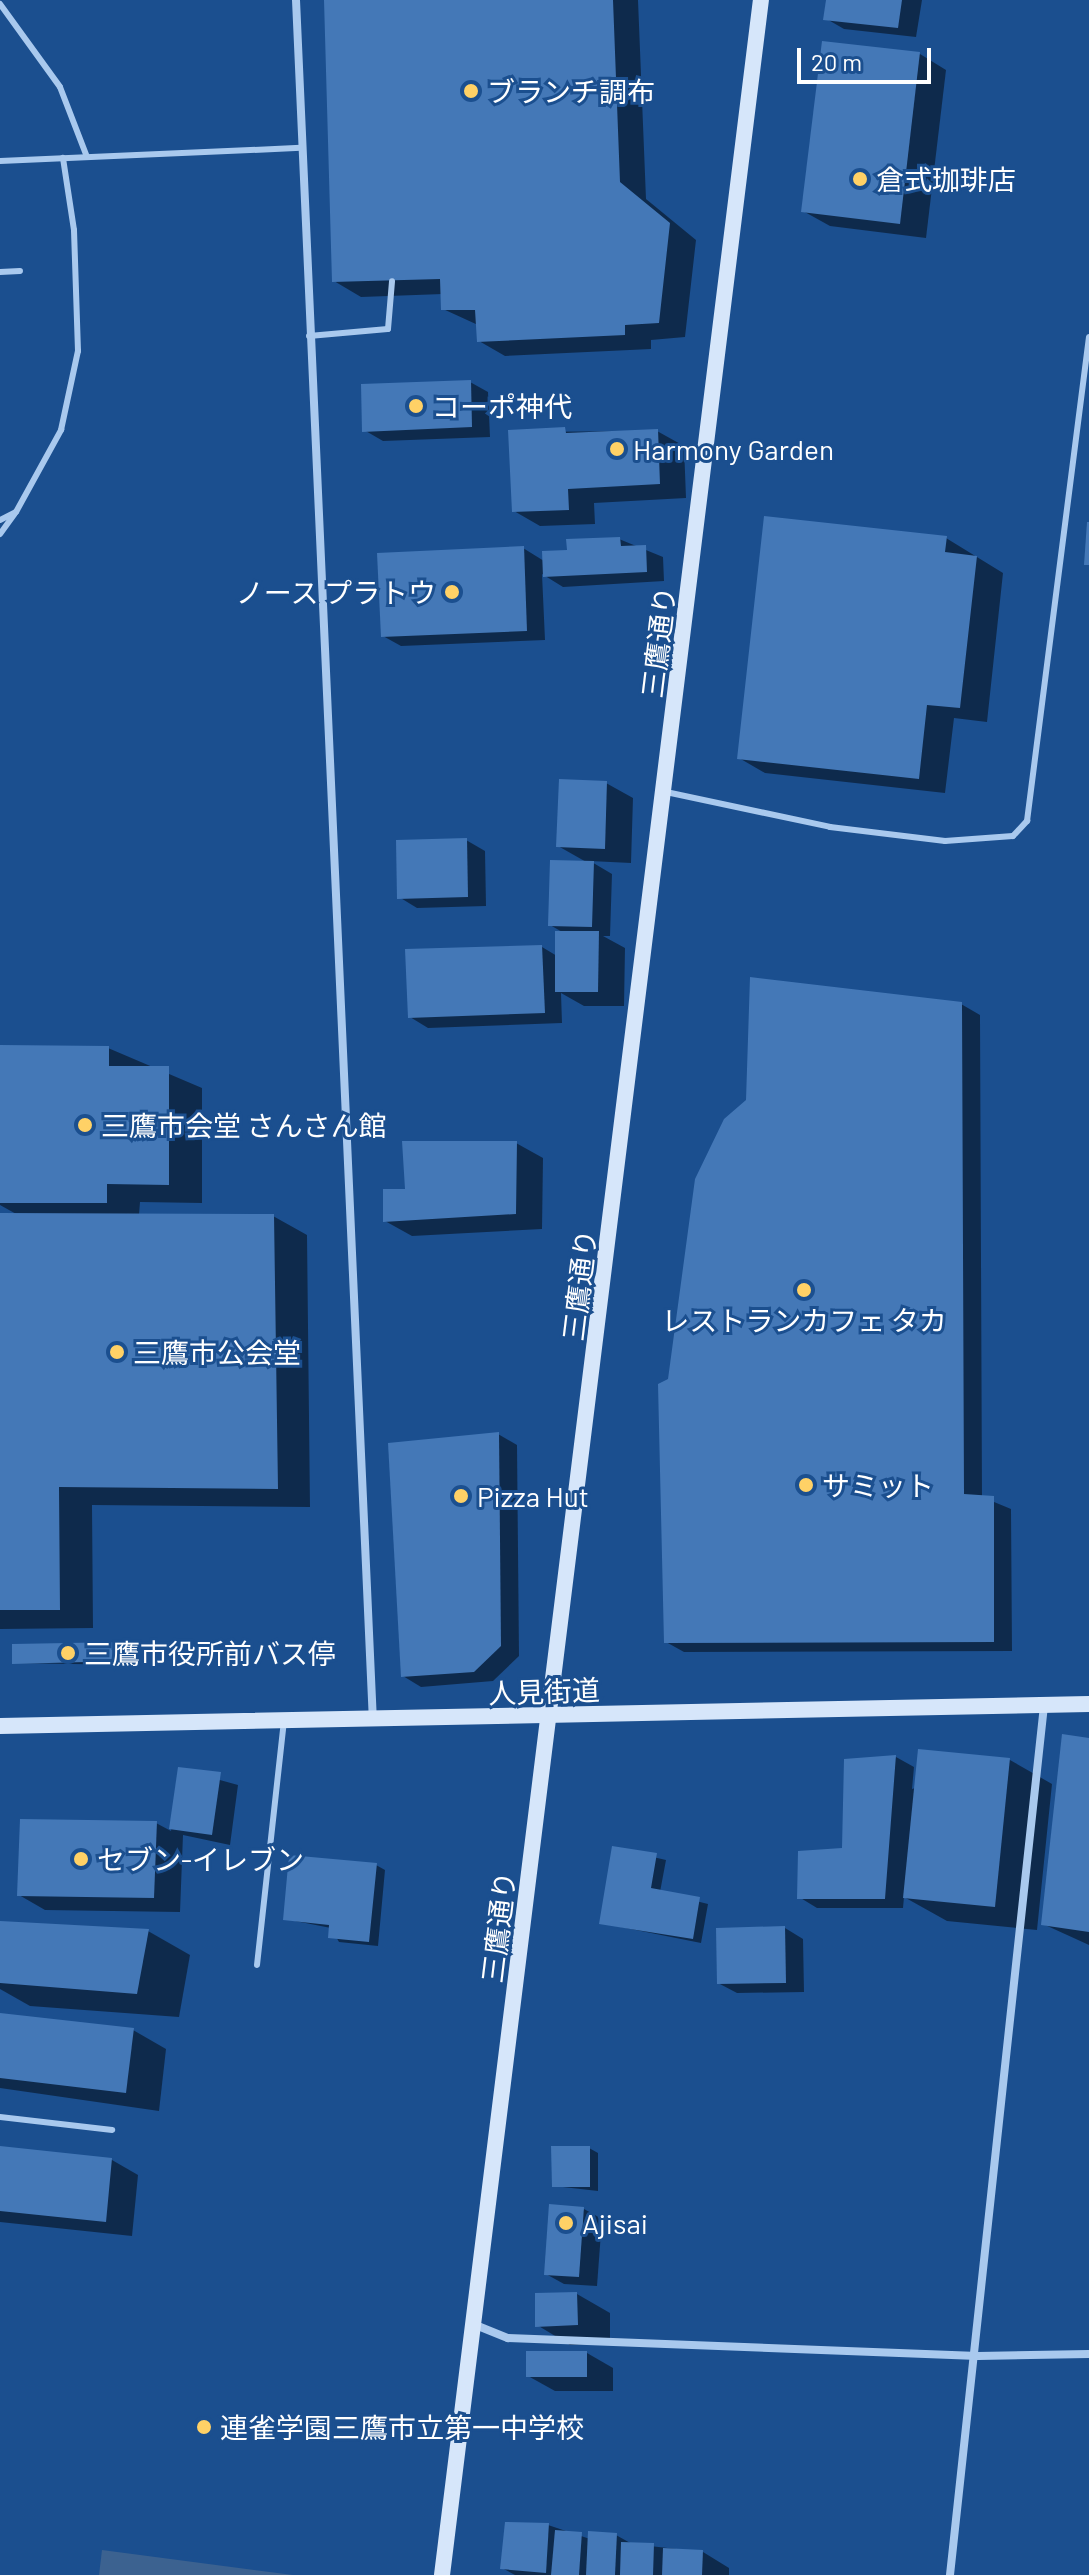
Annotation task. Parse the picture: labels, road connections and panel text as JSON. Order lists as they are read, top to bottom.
{
  "streets": {
    "main road": ["三鷹通り", "人見街道"]
  },
  "crossings": [
    ["三鷹通り", "人見街道"]
  ],
  "places": [
    "ブランチ調布",
    "倉式珈琲店",
    "コーポ神代",
    "Harmony Garden",
    "ノース プラトウ",
    "三鷹市会堂 さんさん館",
    "レストランカフェ タカ",
    "三鷹市公会堂",
    "サミット",
    "Pizza Hut",
    "三鷹市役所前バス停",
    "セブン-イレブン",
    "Ajisai",
    "連雀学園三鷹市立第一中学校"
  ],
  "scale_bar": "20 m"
}
